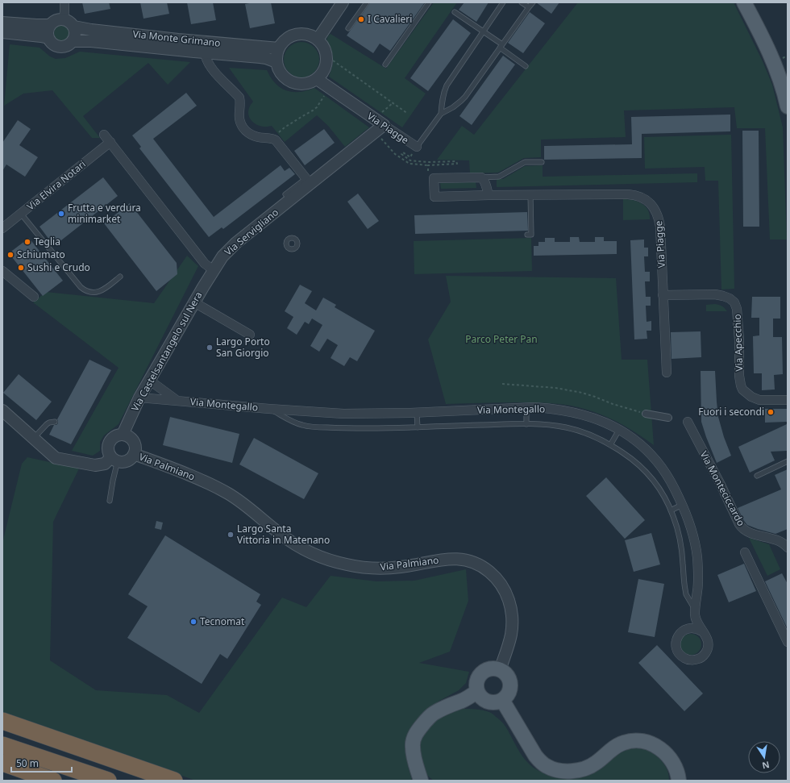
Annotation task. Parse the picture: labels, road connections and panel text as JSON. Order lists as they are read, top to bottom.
{
  "streets": {
    "street": [
      "Via Monte Grimano",
      "Via Piagge",
      "Via Elvira Notari",
      "Via Servigliano",
      "Via Apecchio",
      "Via Castelsantangelo sul Nera",
      "Via Montegallo",
      "Via Palmiano",
      "Via Monteciccardo"
    ]
  },
  "crossings": [
    ["Via Monte Grimano", "Via Piagge"],
    ["Via Piagge", "Via Servigliano"],
    ["Via Piagge", "Via Apecchio"],
    ["Via Servigliano", "Via Castelsantangelo sul Nera"],
    ["Via Castelsantangelo sul Nera", "Via Montegallo"],
    ["Via Castelsantangelo sul Nera", "Via Palmiano"]
  ],
  "parks": ["Parco Peter Pan"],
  "places": [
    "I Cavalieri",
    "Frutta e verdura minimarket",
    "Teglia",
    "Schiumato",
    "Sushi e Crudo",
    "Largo Porto San Giorgio",
    "Fuori i secondi",
    "Largo Santa Vittoria in Matenano",
    "Tecnomat"
  ],
  "scale_bar": "50 m",
  "north": "bottom"
}
